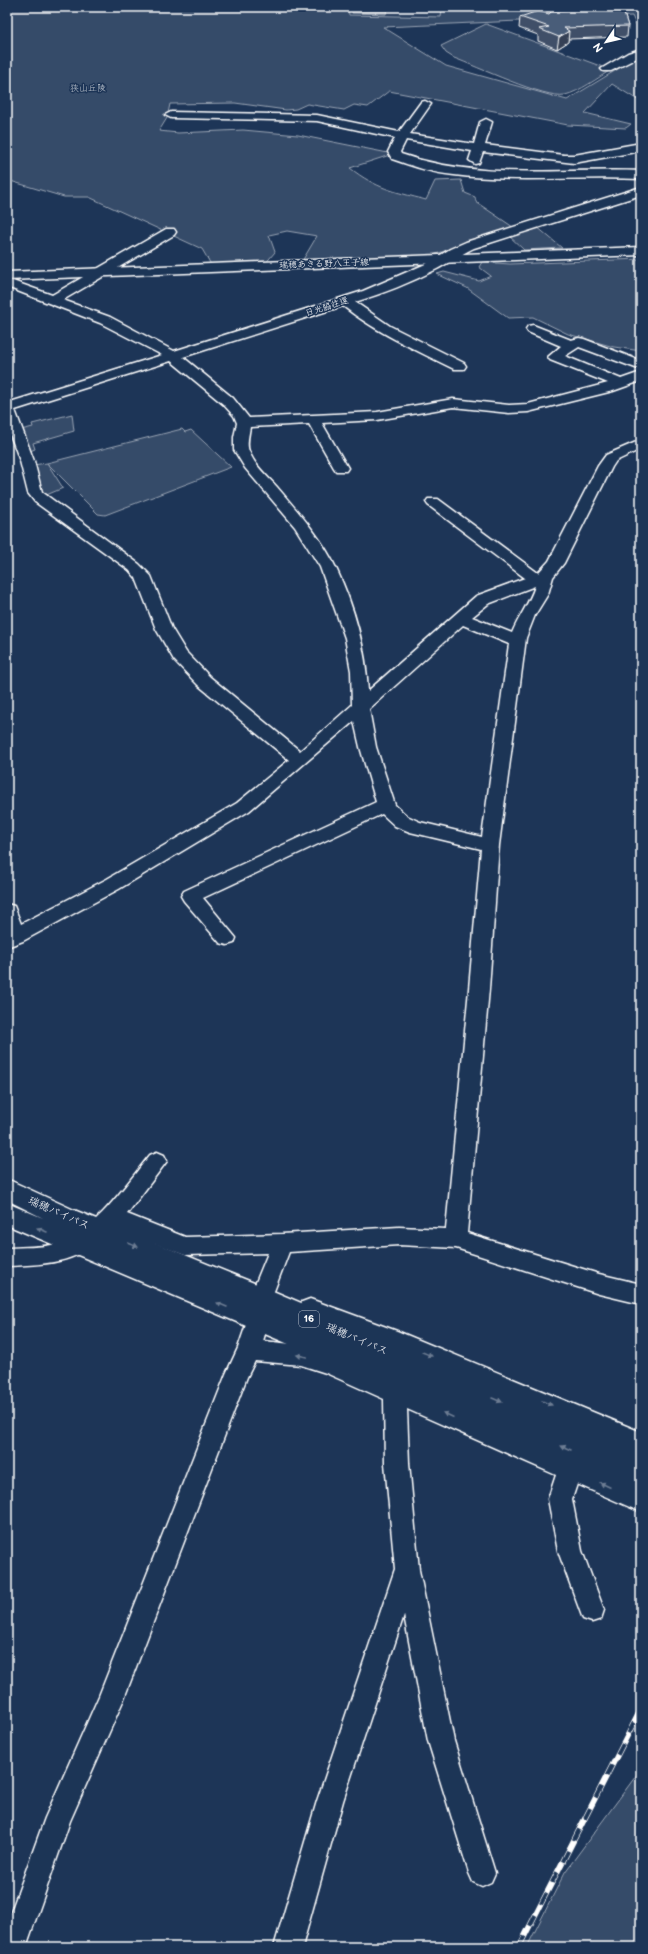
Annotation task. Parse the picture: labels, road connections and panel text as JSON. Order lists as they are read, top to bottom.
{
  "streets": {
    "main road": ["瑞穂あきる野八王子線", "瑞穂バイパス", "16"],
    "street": ["日光脇往還"]
  },
  "crossings": [
    ["瑞穂あきる野八王子線", "日光脇往還"]
  ],
  "parks": ["狭山丘陵"],
  "north": "bottom left"
}
